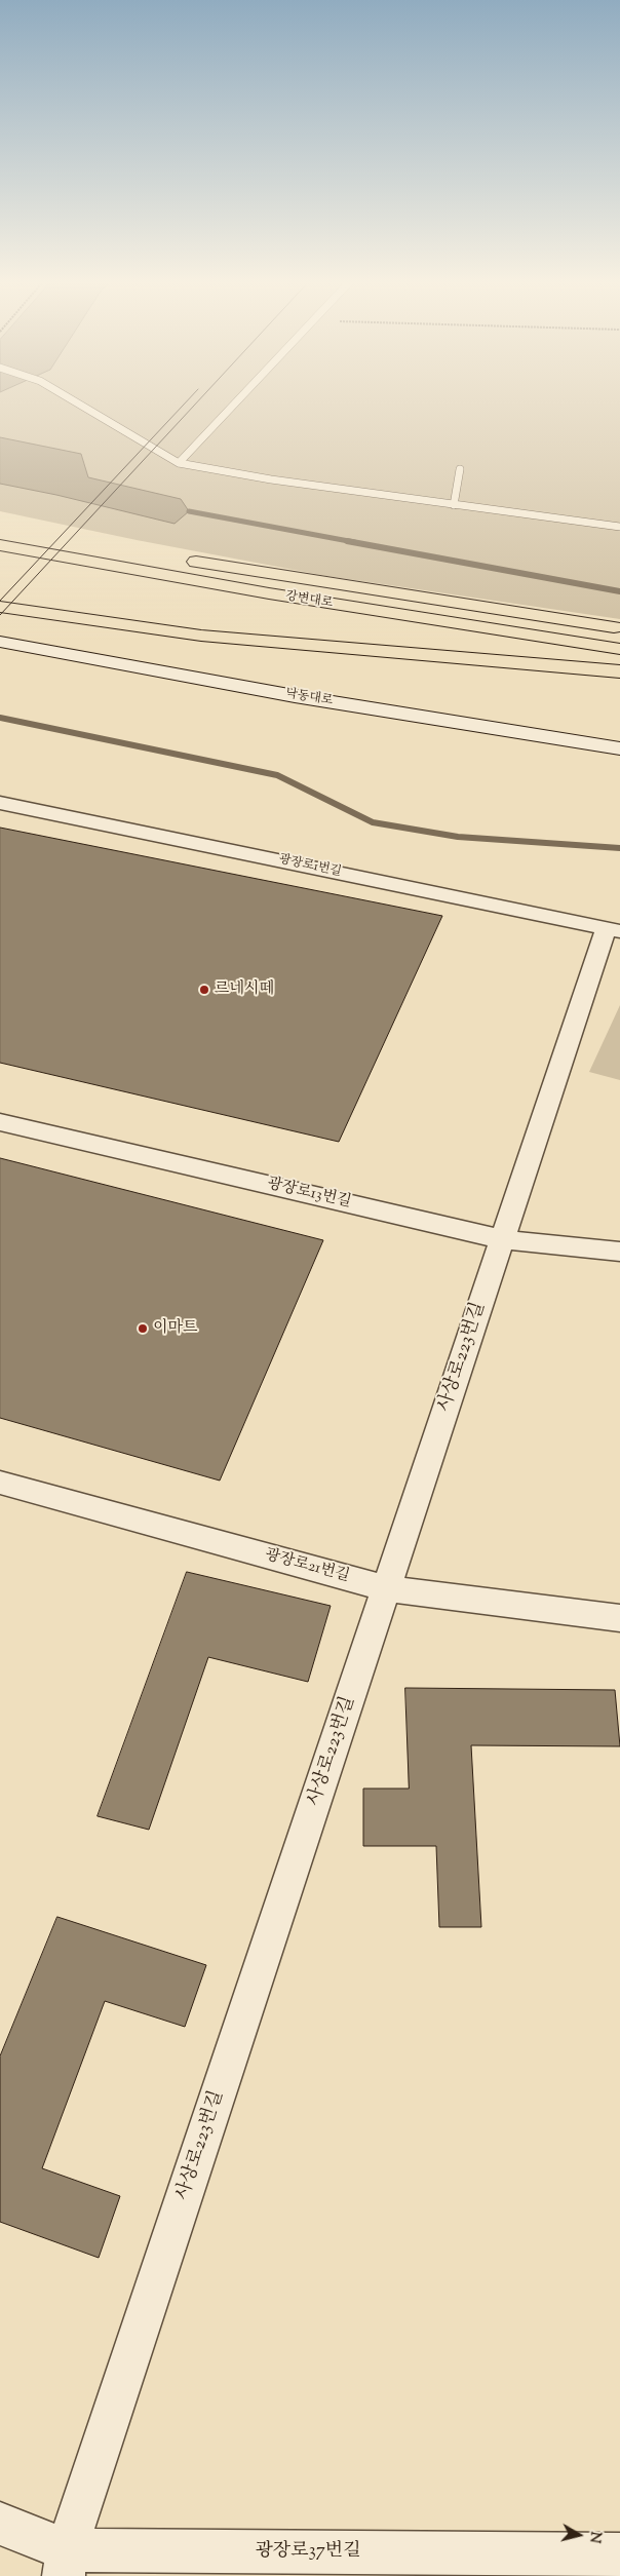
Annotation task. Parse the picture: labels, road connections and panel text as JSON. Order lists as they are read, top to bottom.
{
  "streets": {
    "highway": ["강변대로"],
    "main road": ["낙동대로"],
    "street": [
      "광장로1번길",
      "광장로13번길",
      "사상로223번길",
      "광장로21번길",
      "광장로37번길"
    ]
  },
  "crossings": [
    ["광장로1번길", "사상로223번길"],
    ["광장로13번길", "사상로223번길"],
    ["사상로223번길", "광장로21번길"],
    ["사상로223번길", "광장로37번길"]
  ],
  "places": ["르네시떼", "이마트"],
  "north": "right"
}
